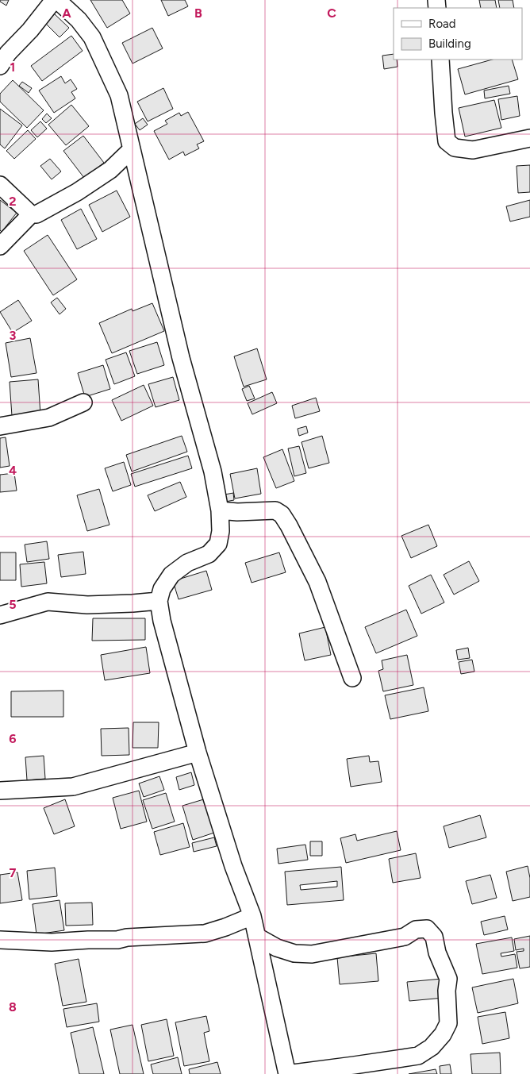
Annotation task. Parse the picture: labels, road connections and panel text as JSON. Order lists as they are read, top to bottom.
{
  "legend": ["Road", "Building"],
  "grid": {
    "columns": ["A", "B", "C"],
    "rows": [
      "1",
      "2",
      "3",
      "4",
      "5",
      "6",
      "7",
      "8"
    ]
  }
}
